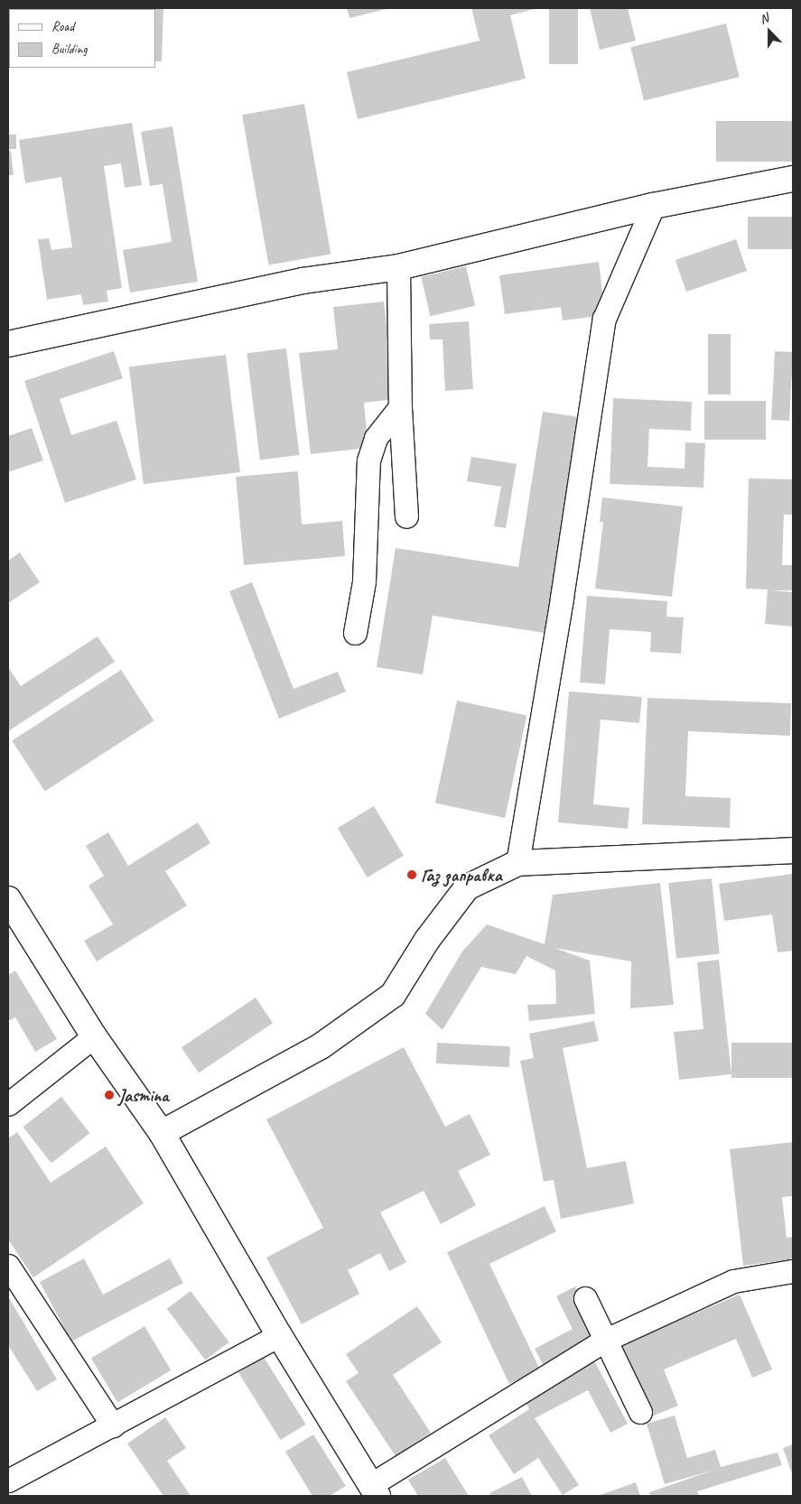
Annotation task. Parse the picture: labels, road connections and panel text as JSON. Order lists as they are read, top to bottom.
{
  "places": ["Газ заправка", "Jasmina"],
  "legend": ["Road", "Building"],
  "north": "top"
}
